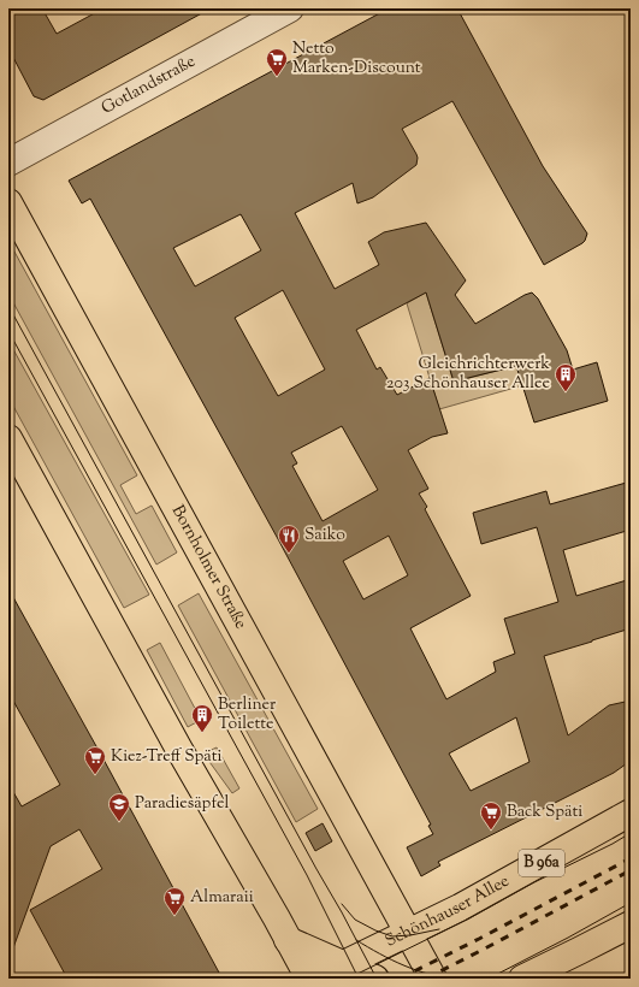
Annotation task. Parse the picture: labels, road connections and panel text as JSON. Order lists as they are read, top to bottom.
{
  "streets": {
    "main road": ["Bornholmer Straße", "B 96a", "Schönhauser Allee"],
    "street": ["Gotlandstraße"]
  },
  "crossings": [
    ["Bornholmer Straße", "Schönhauser Allee"]
  ],
  "places": {
    "supermarket": [
      "Netto Marken-Discount",
      "Kiez-Treff Späti",
      "Back Späti",
      "Almaraii"
    ],
    "building": ["Gleichrichterwerk 203 Schönhauser Allee", "Berliner Toilette"],
    "restaurant": ["Saiko"],
    "school or university": ["Paradiesäpfel"]
  }
}
